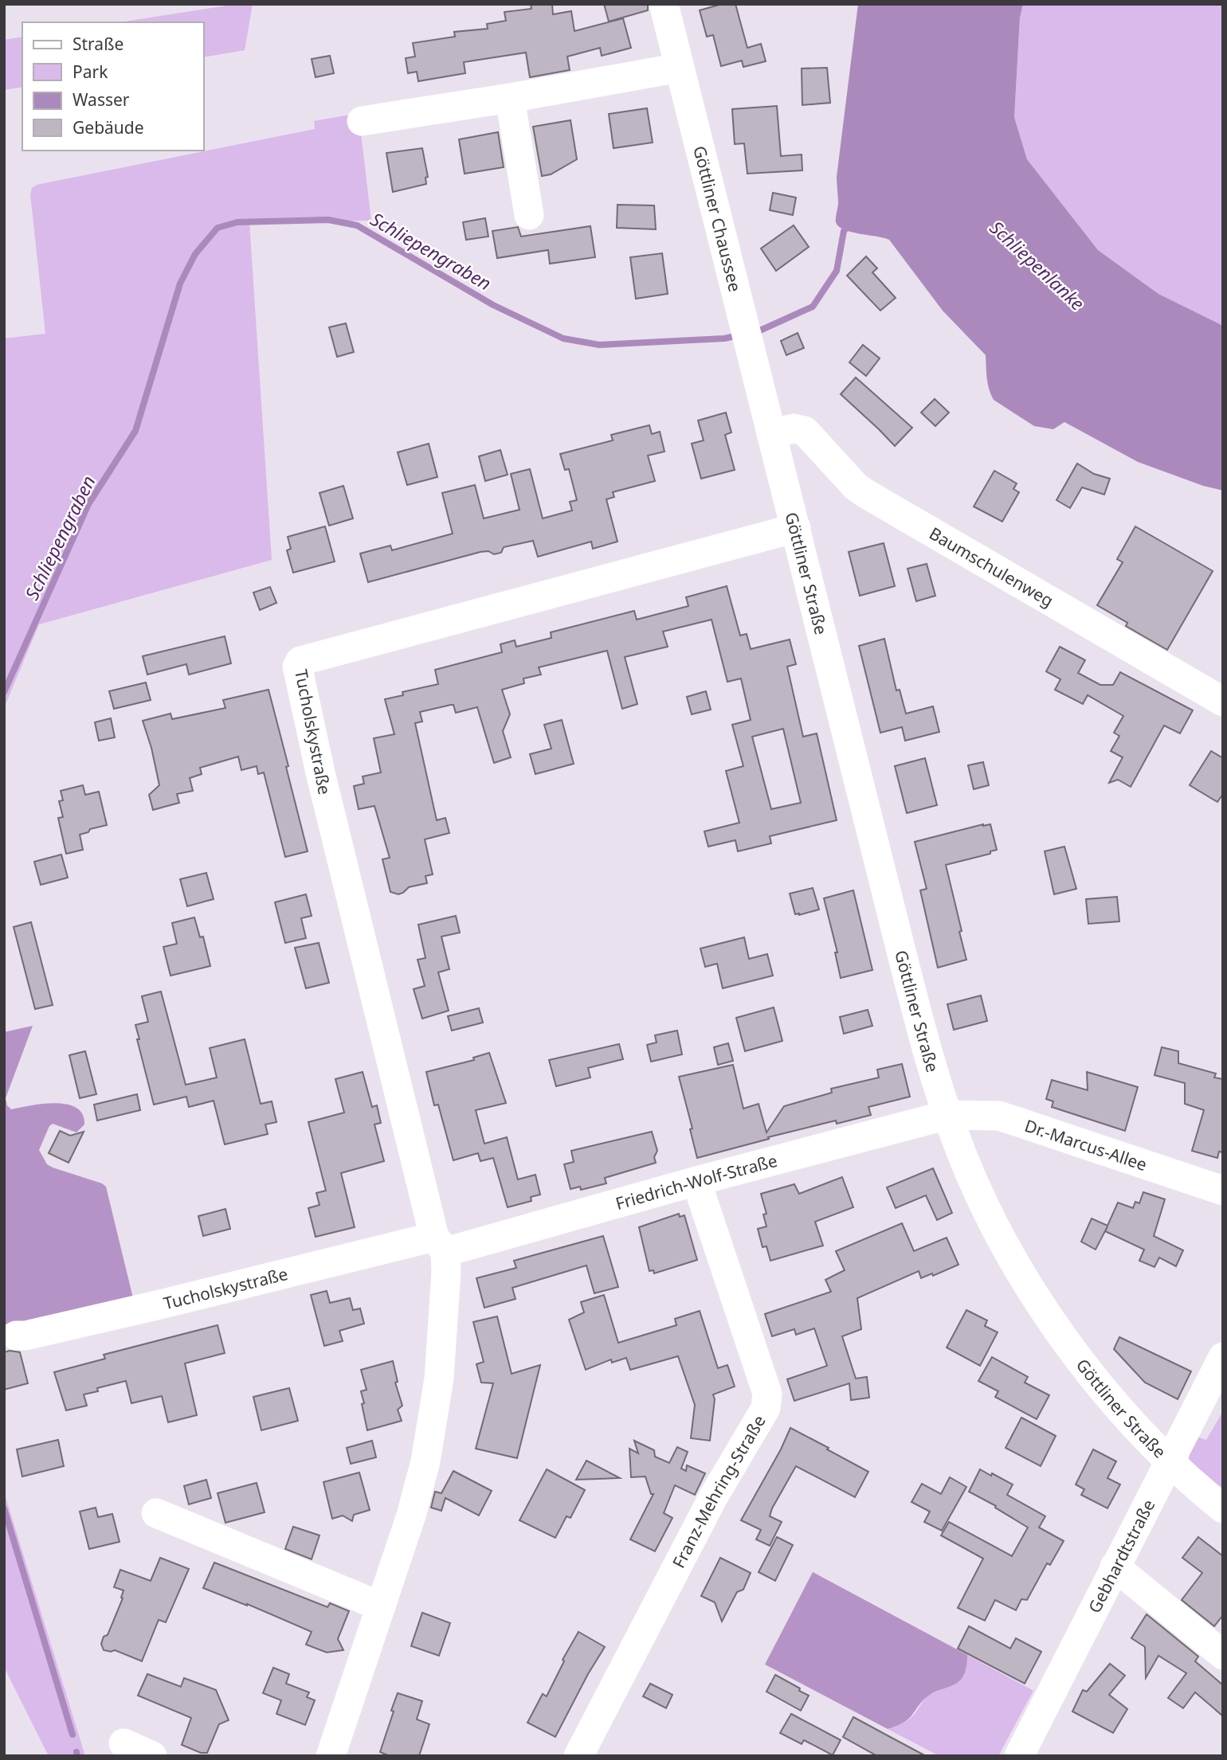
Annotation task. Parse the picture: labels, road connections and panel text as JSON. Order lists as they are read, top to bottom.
{
  "streets": {
    "street": [
      "Göttliner Chaussee",
      "Baumschulenweg",
      "Göttliner Straße",
      "Tucholskystraße",
      "Dr.-Marcus-Allee",
      "Friedrich-Wolf-Straße",
      "Franz-Mehring-Straße",
      "Gebhardtstraße"
    ]
  },
  "crossings": [
    ["Göttliner Chaussee", "Baumschulenweg"],
    ["Göttliner Chaussee", "Göttliner Straße"],
    ["Baumschulenweg", "Göttliner Straße"],
    ["Göttliner Straße", "Tucholskystraße"],
    ["Göttliner Straße", "Dr.-Marcus-Allee"],
    ["Göttliner Straße", "Friedrich-Wolf-Straße"],
    ["Göttliner Straße", "Gebhardtstraße"],
    ["Tucholskystraße", "Friedrich-Wolf-Straße"],
    ["Dr.-Marcus-Allee", "Friedrich-Wolf-Straße"],
    ["Friedrich-Wolf-Straße", "Franz-Mehring-Straße"]
  ],
  "water": ["Schliepengraben", "Schliepenlanke"],
  "legend": [
    "Straße",
    "Park",
    "Wasser",
    "Gebäude"
  ]
}
